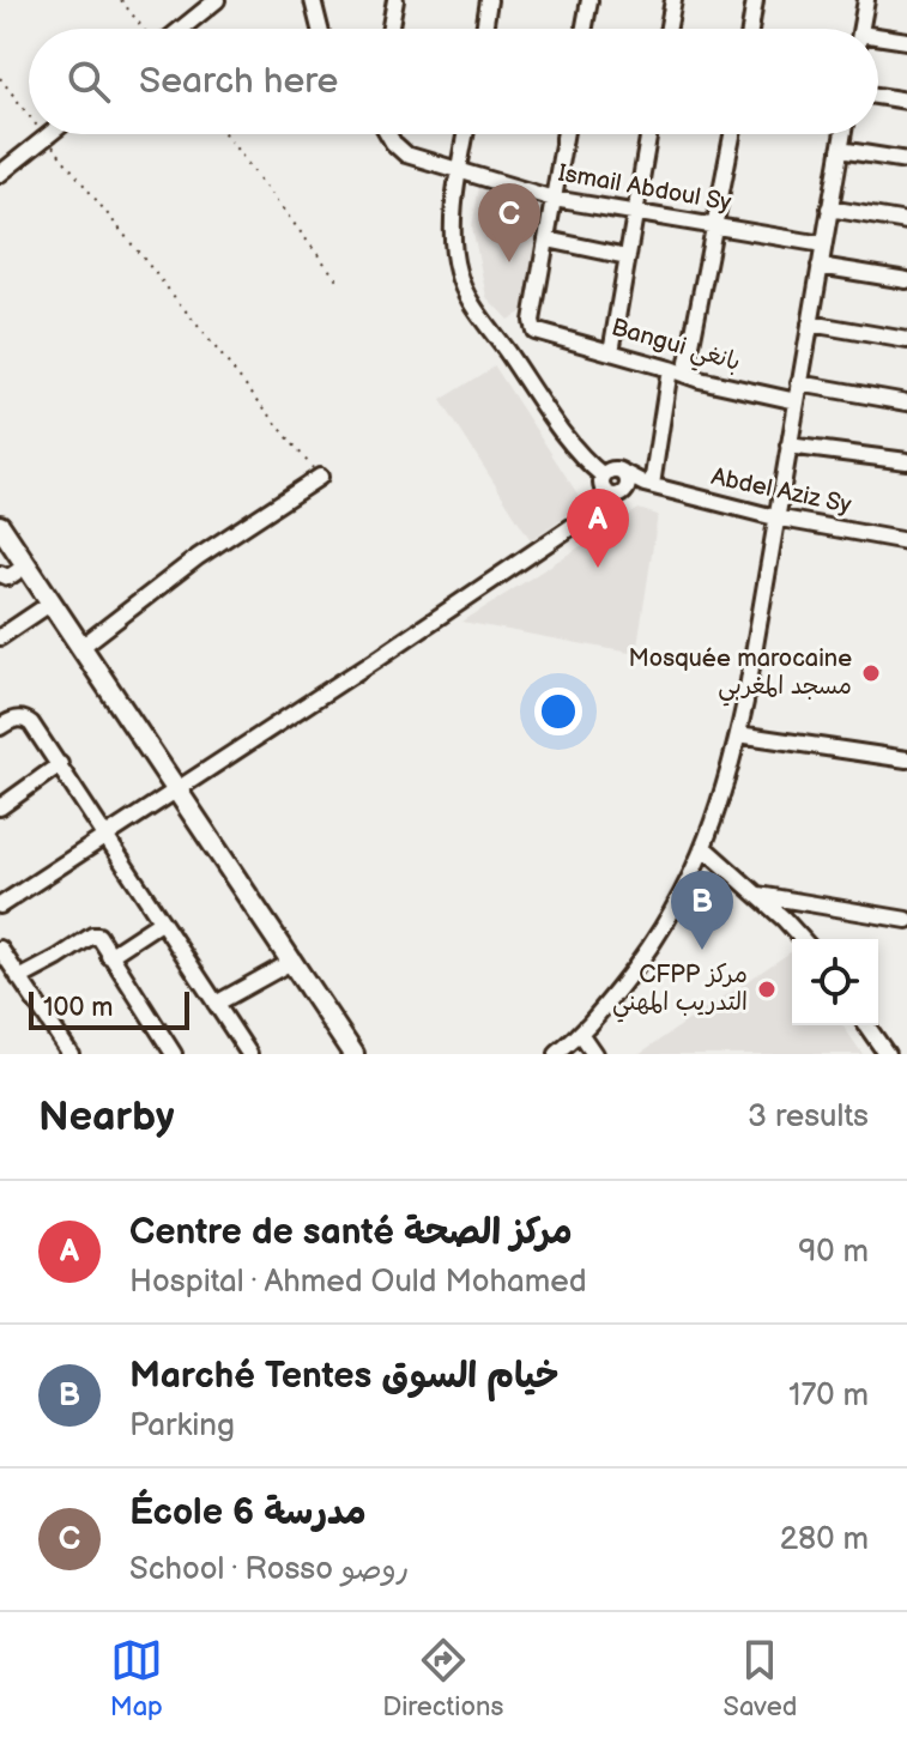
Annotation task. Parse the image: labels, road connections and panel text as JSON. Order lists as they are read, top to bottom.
{
  "streets": {
    "street": ["Ismail Abdoul Sy", "Bangui بانغي", "Abdel Aziz Sy"]
  },
  "places": ["Mosquée marocaine مسجد المغربي", "CFPP مركز التدريب المهني"],
  "scale_bar": "100 m",
  "page": {
    "search": "Search here",
    "pins": ["C", "A", "B"],
    "scale": "100 m",
    "heading": ["Nearby", "3 results"],
    "list": [
      {
        "mark": "A",
        "name": "Centre de santé مركز الصحة",
        "note": "Hospital · Ahmed Ould Mohamed",
        "value": "90 m"
      },
      {
        "mark": "B",
        "name": "Marché Tentes خيام السوق",
        "note": "Parking",
        "value": "170 m"
      },
      {
        "mark": "C",
        "name": "École 6 مدرسة",
        "note": "School · Rosso روصو",
        "value": "280 m"
      }
    ],
    "nav": ["Map", "Directions", "Saved"]
  }
}
